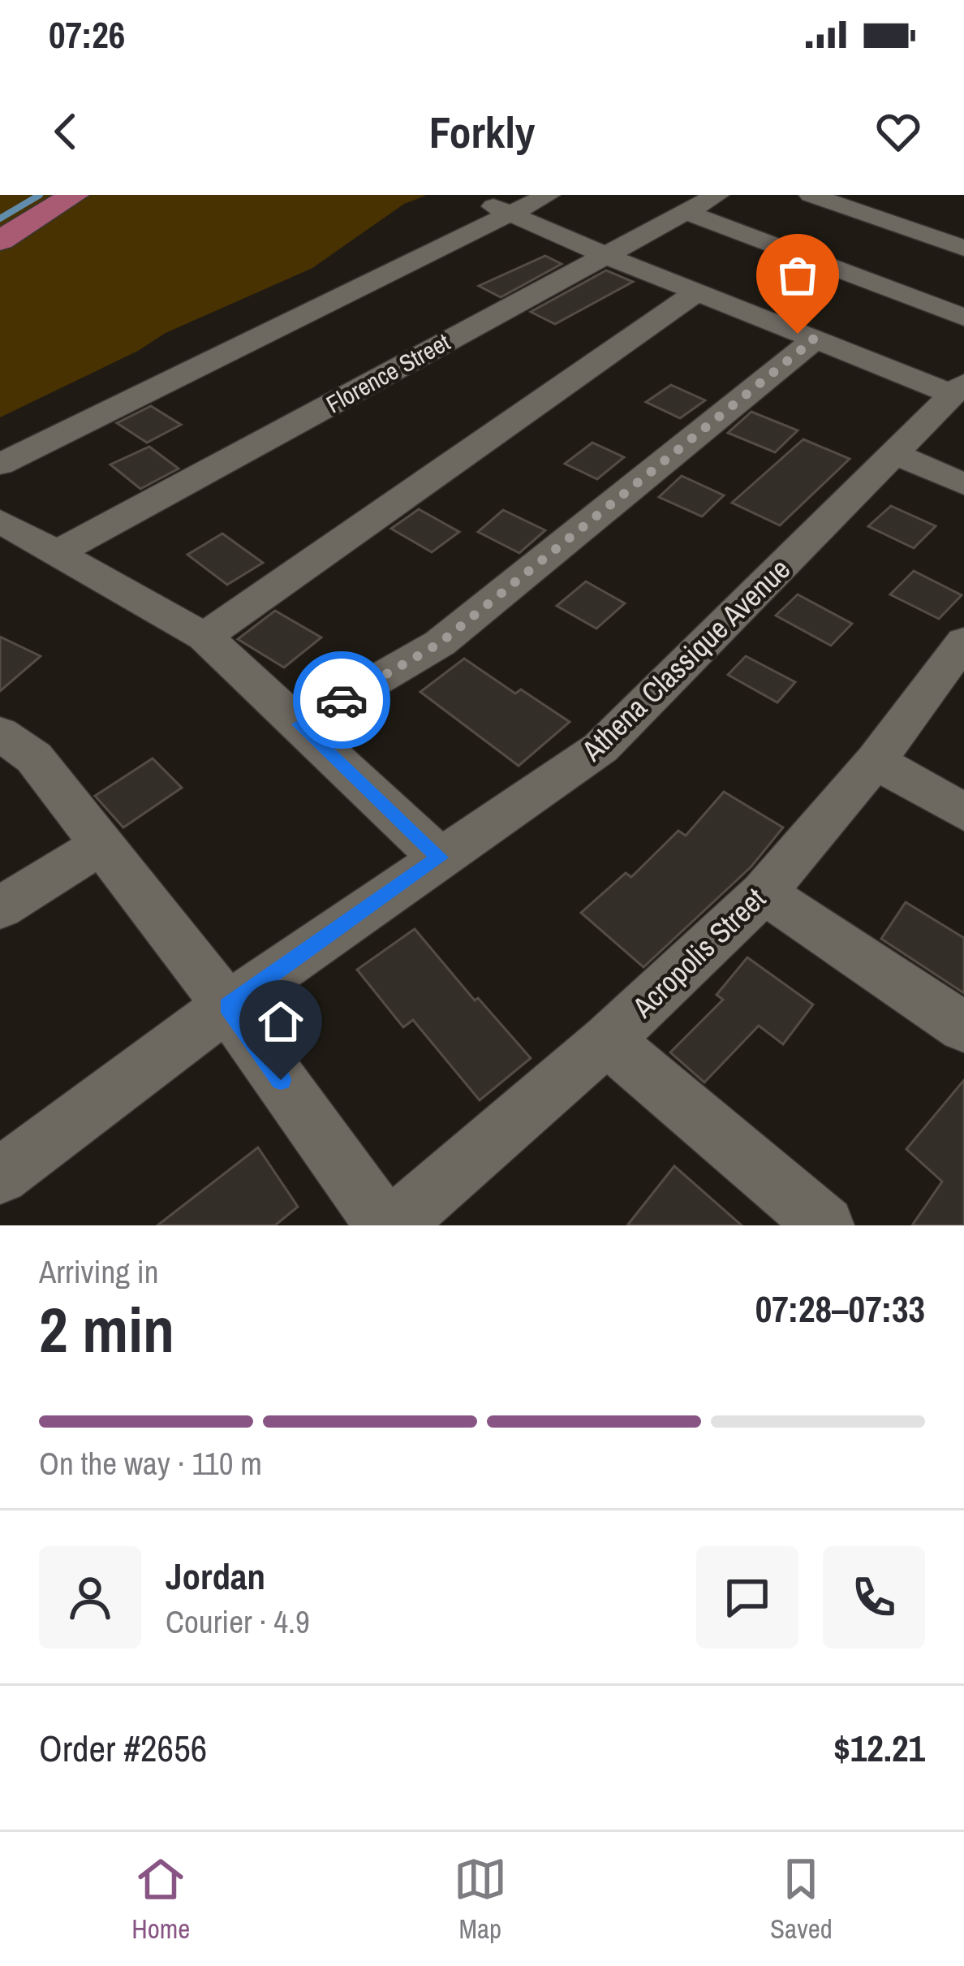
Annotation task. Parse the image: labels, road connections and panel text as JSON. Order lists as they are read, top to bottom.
{
  "streets": {
    "street": ["Florence Street", "Athena Classique Avenue", "Acropolis Street"]
  },
  "page": {
    "status": "07:26",
    "header": "Forkly",
    "heading": ["2 min", "Arriving in", "07:28–07:33"],
    "panel": [
      "Jordan",
      "Courier · 4.9",
      "Order #2656",
      "$12.21"
    ],
    "bar": "On the way · 110 m",
    "tabs": ["Home", "Map", "Saved"]
  }
}
